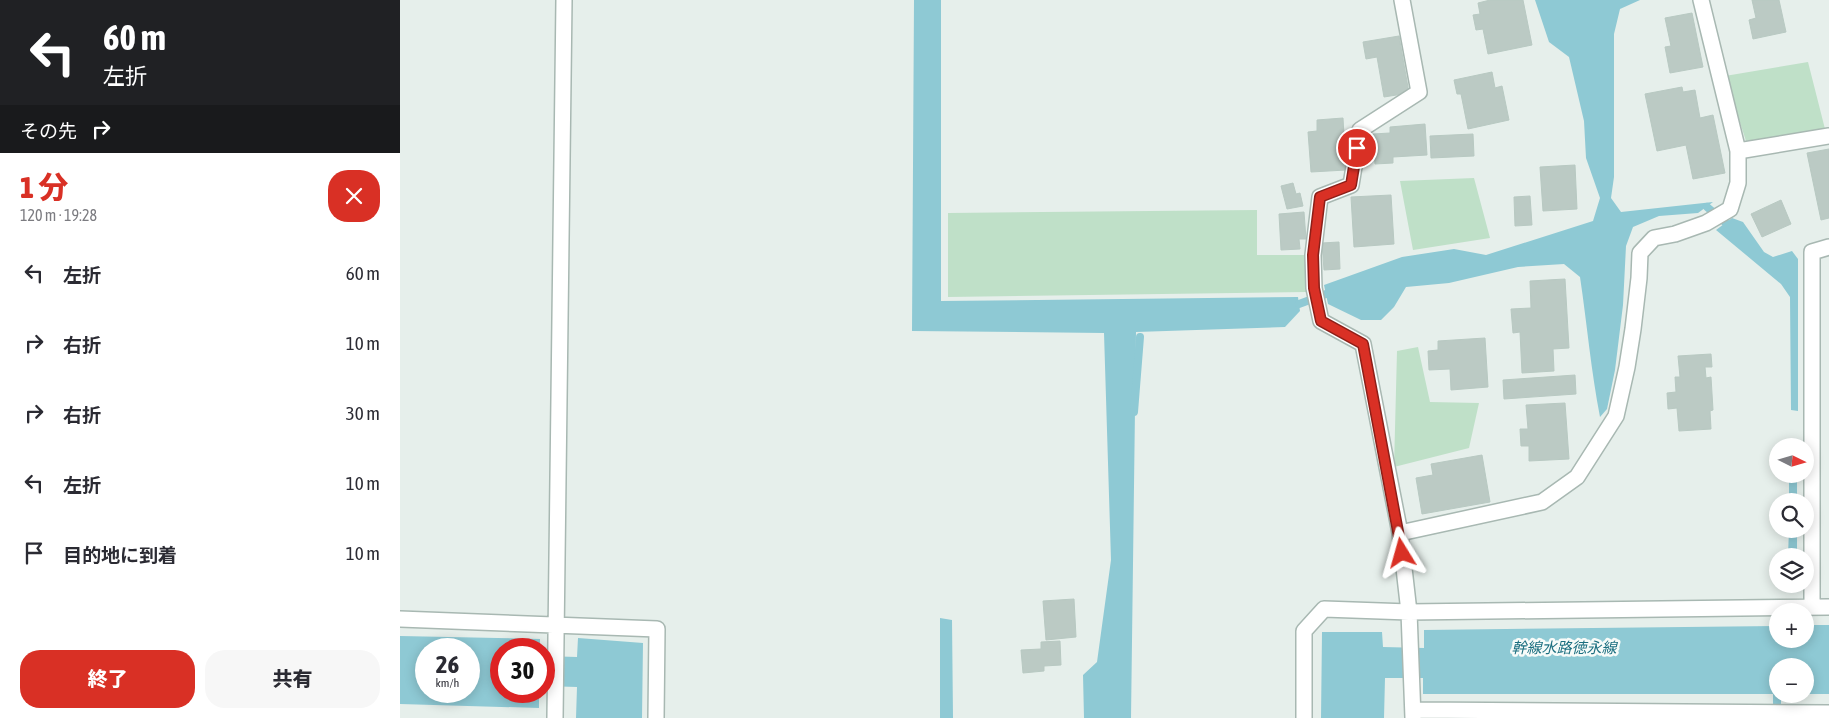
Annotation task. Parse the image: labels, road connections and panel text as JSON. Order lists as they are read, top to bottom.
{
  "water": ["幹線水路徳永線"],
  "north": "right",
  "page": {
    "turn": ["60 m", "左折"],
    "then": "その先",
    "heading": ["1 分", "120 m · 19:28"],
    "list": [
      {
        "name": "左折",
        "value": "60 m"
      },
      {
        "name": "右折",
        "value": "10 m"
      },
      {
        "name": "右折",
        "value": "30 m"
      },
      {
        "name": "左折",
        "value": "10 m"
      },
      {
        "name": "目的地に到着",
        "value": "10 m"
      }
    ],
    "map_buttons": ["+", "−"],
    "speed": "26 km/h",
    "limit": "30",
    "buttons": ["終了", "共有"]
  }
}
